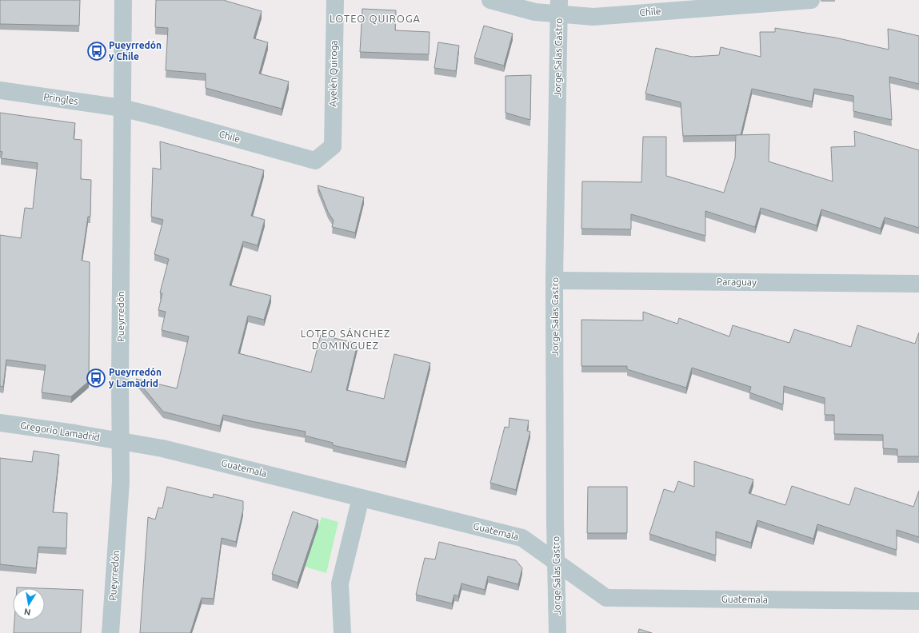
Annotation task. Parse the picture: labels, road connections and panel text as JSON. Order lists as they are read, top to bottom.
{
  "streets": {
    "street": [
      "Chile",
      "Jorge Salas Castro",
      "Ayelén Quiroga",
      "Pringles",
      "Paraguay",
      "Pueyrredón",
      "Gregorio Lamadrid",
      "Guatemala"
    ]
  },
  "crossings": [
    ["Chile", "Jorge Salas Castro"],
    ["Chile", "Ayelén Quiroga"],
    ["Chile", "Pringles"],
    ["Chile", "Pueyrredón"],
    ["Jorge Salas Castro", "Paraguay"],
    ["Jorge Salas Castro", "Guatemala"],
    ["Pringles", "Pueyrredón"],
    ["Pueyrredón", "Gregorio Lamadrid"],
    ["Pueyrredón", "Guatemala"],
    ["Gregorio Lamadrid", "Guatemala"]
  ],
  "districts": ["LOTEO QUIROGA", "LOTEO SÁNCHEZ DOMINGUEZ"],
  "places": {
    "bus stop": ["Pueyrredón y Chile", "Pueyrredón y Lamadrid"]
  },
  "north": "bottom"
}
